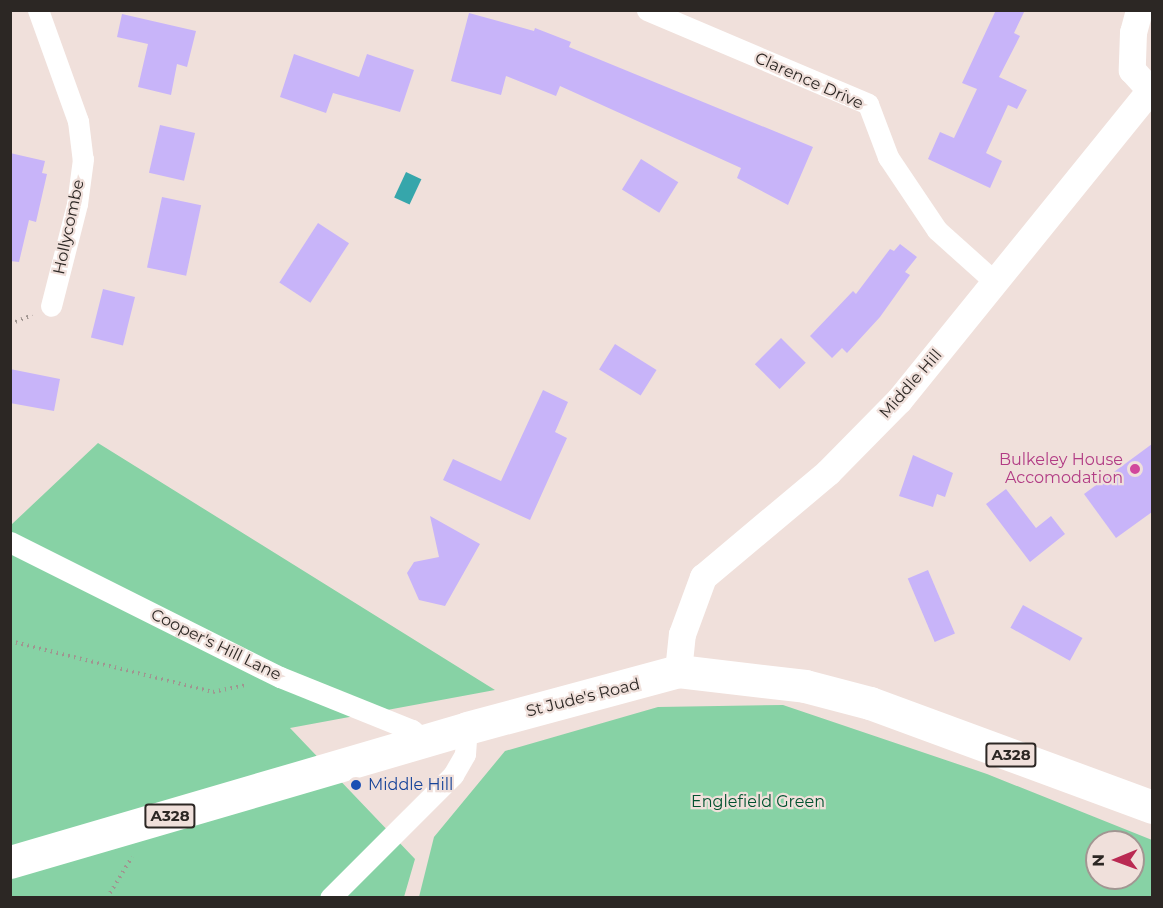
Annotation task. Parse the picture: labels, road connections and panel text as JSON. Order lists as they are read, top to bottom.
{
  "streets": {
    "main road": ["St Jude's Road", "A328"],
    "street": [
      "Clarence Drive",
      "Hollycombe",
      "Middle Hill",
      "Cooper's Hill Lane"
    ]
  },
  "crossings": [
    ["Clarence Drive", "Middle Hill"],
    ["Middle Hill", "St Jude's Road"],
    ["Cooper's Hill Lane", "St Jude's Road"]
  ],
  "parks": ["Englefield Green"],
  "places": ["Bulkeley House Accomodation", "Middle Hill"],
  "north": "left"
}
